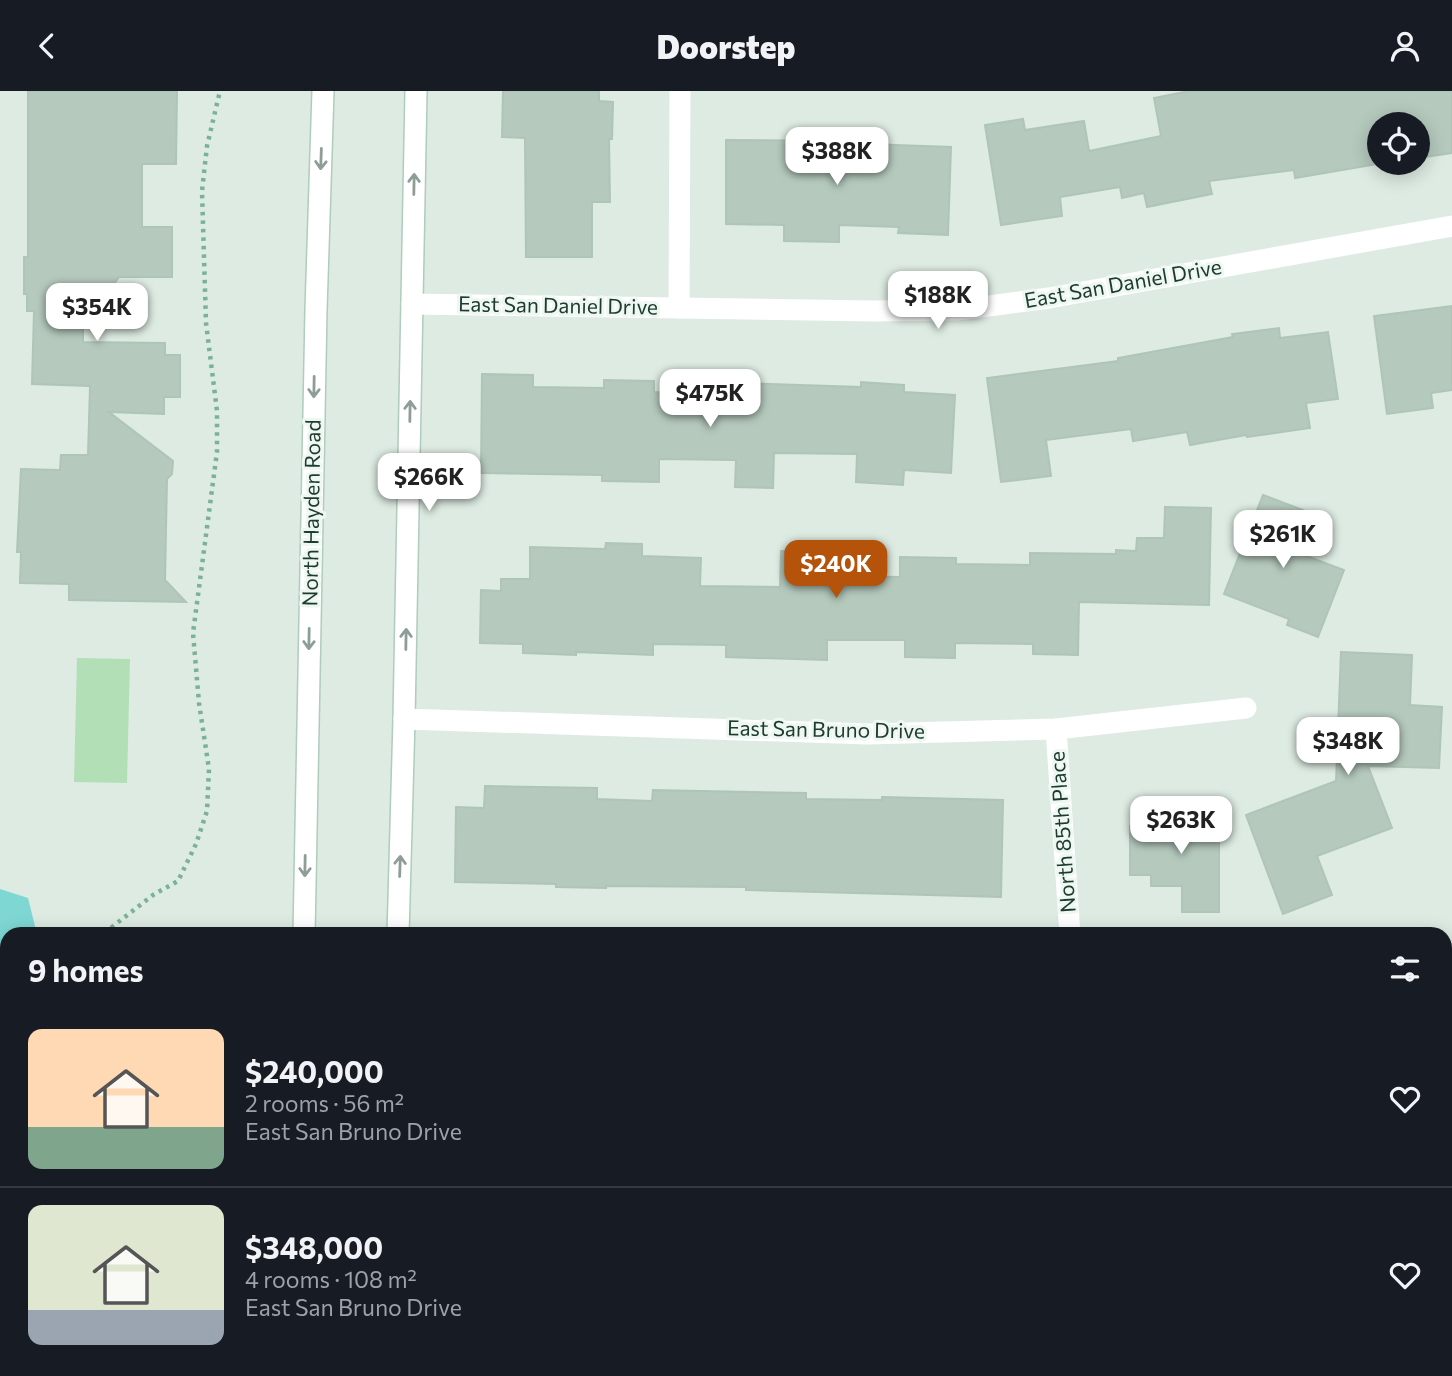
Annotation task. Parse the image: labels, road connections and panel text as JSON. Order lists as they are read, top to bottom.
{
  "streets": {
    "street": [
      "East San Daniel Drive",
      "North Hayden Road",
      "East San Bruno Drive",
      "North 85th Place"
    ]
  },
  "crossings": [
    ["East San Bruno Drive", "North 85th Place"]
  ],
  "page": {
    "header": "Doorstep",
    "price": [
      "$388K",
      "$188K",
      "$354K",
      "$475K",
      "$266K",
      "$261K",
      "$240K",
      "$348K",
      "$263K"
    ],
    "heading": "9 homes",
    "list": [
      {
        "name": "$240,000",
        "note": "2 rooms · 56 m² · East San Bruno Drive"
      },
      {
        "name": "$348,000",
        "note": "4 rooms · 108 m² · East San Bruno Drive"
      }
    ]
  }
}
